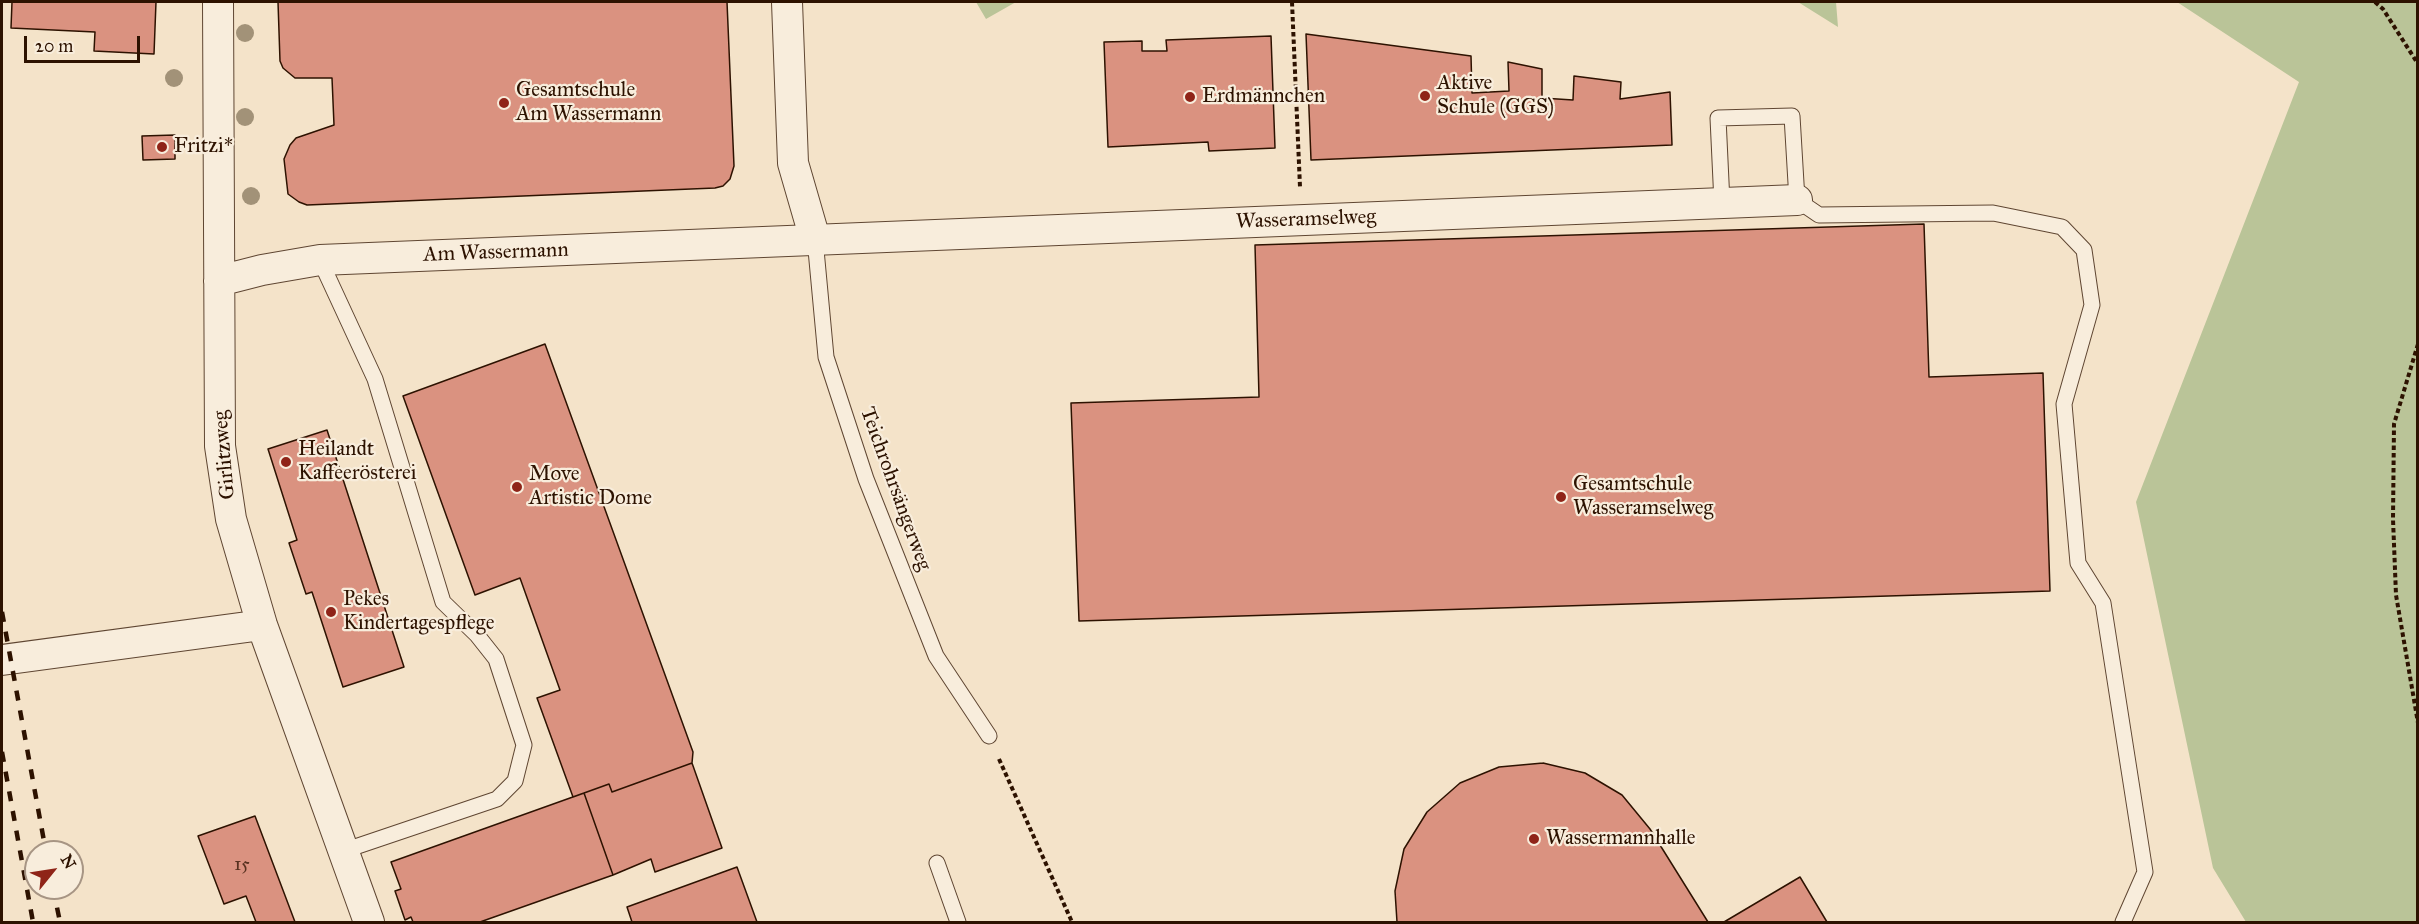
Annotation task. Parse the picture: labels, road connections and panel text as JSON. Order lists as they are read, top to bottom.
{
  "streets": {
    "street": ["Wasseramselweg", "Am Wassermann", "Girlitzweg"],
    "lane": ["Teichrohrsängerweg"]
  },
  "crossings": [
    ["Wasseramselweg", "Am Wassermann"],
    ["Wasseramselweg", "Teichrohrsängerweg"],
    ["Am Wassermann", "Girlitzweg"],
    ["Am Wassermann", "Teichrohrsängerweg"]
  ],
  "places": [
    "Aktive Schule (GGS)",
    "Erdmännchen",
    "Gesamtschule Am Wassermann",
    "Fritzi*",
    "Heilandt Kaffeerösterei",
    "Move Artistic Dome",
    "Gesamtschule Wasseramselweg",
    "Pekes Kindertagespflege",
    "Wassermannhalle"
  ],
  "house_numbers": ["15"],
  "scale_bar": "20 m",
  "north": "top right"
}
